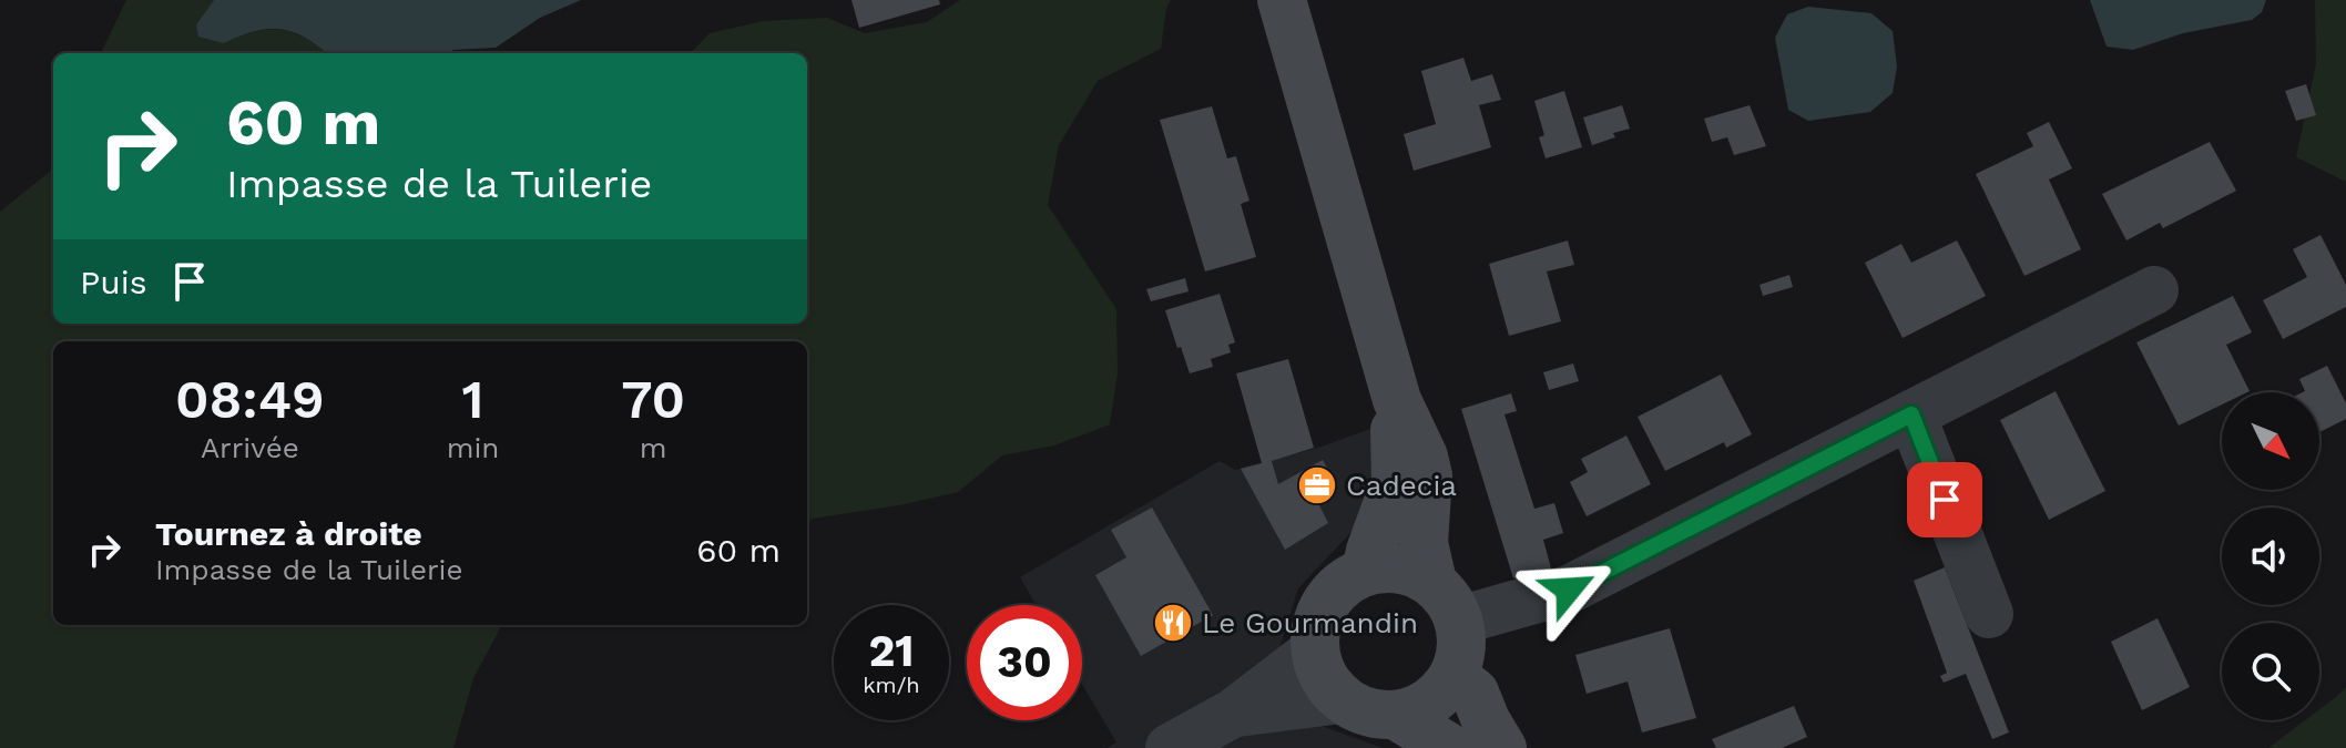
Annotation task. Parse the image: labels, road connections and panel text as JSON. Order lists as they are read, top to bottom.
{
  "places": {
    "office": ["Cadecia"],
    "restaurant": ["Le Gourmandin"]
  },
  "north": "bottom right",
  "page": {
    "turn": ["60 m", "Impasse de la Tuilerie"],
    "then": "Puis",
    "eta": [
      "08:49",
      "Arrivée",
      "1",
      "min",
      "70",
      "m"
    ],
    "list": [
      {
        "name": "Tournez à droite",
        "note": "Impasse de la Tuilerie",
        "value": "60 m"
      }
    ],
    "speed": "21 km/h",
    "limit": "30"
  }
}
